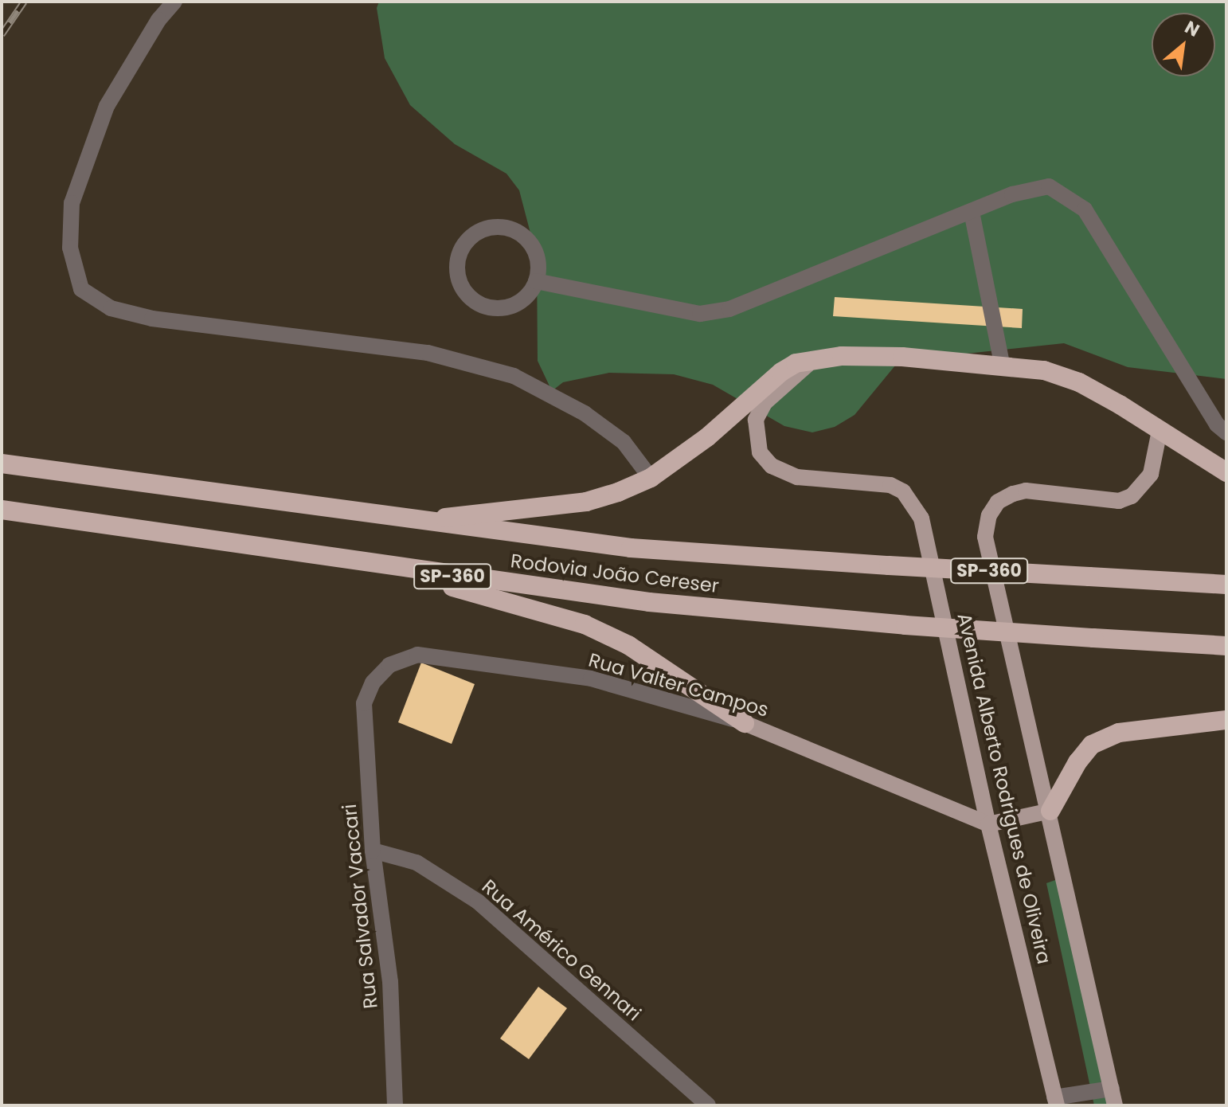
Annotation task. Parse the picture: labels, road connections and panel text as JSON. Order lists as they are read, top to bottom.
{
  "streets": {
    "highway": ["SP-360", "Rodovia João Cereser"],
    "main road": ["Rua Valter Campos", "Avenida Alberto Rodrigues de Oliveira"],
    "street": ["Rua Salvador Vaccari", "Rua Américo Gennari"]
  },
  "crossings": [
    ["Rua Valter Campos", "Avenida Alberto Rodrigues de Oliveira"],
    ["Rua Valter Campos", "Rua Salvador Vaccari"],
    ["Rua Salvador Vaccari", "Rua Américo Gennari"]
  ],
  "north": "top right"
}
